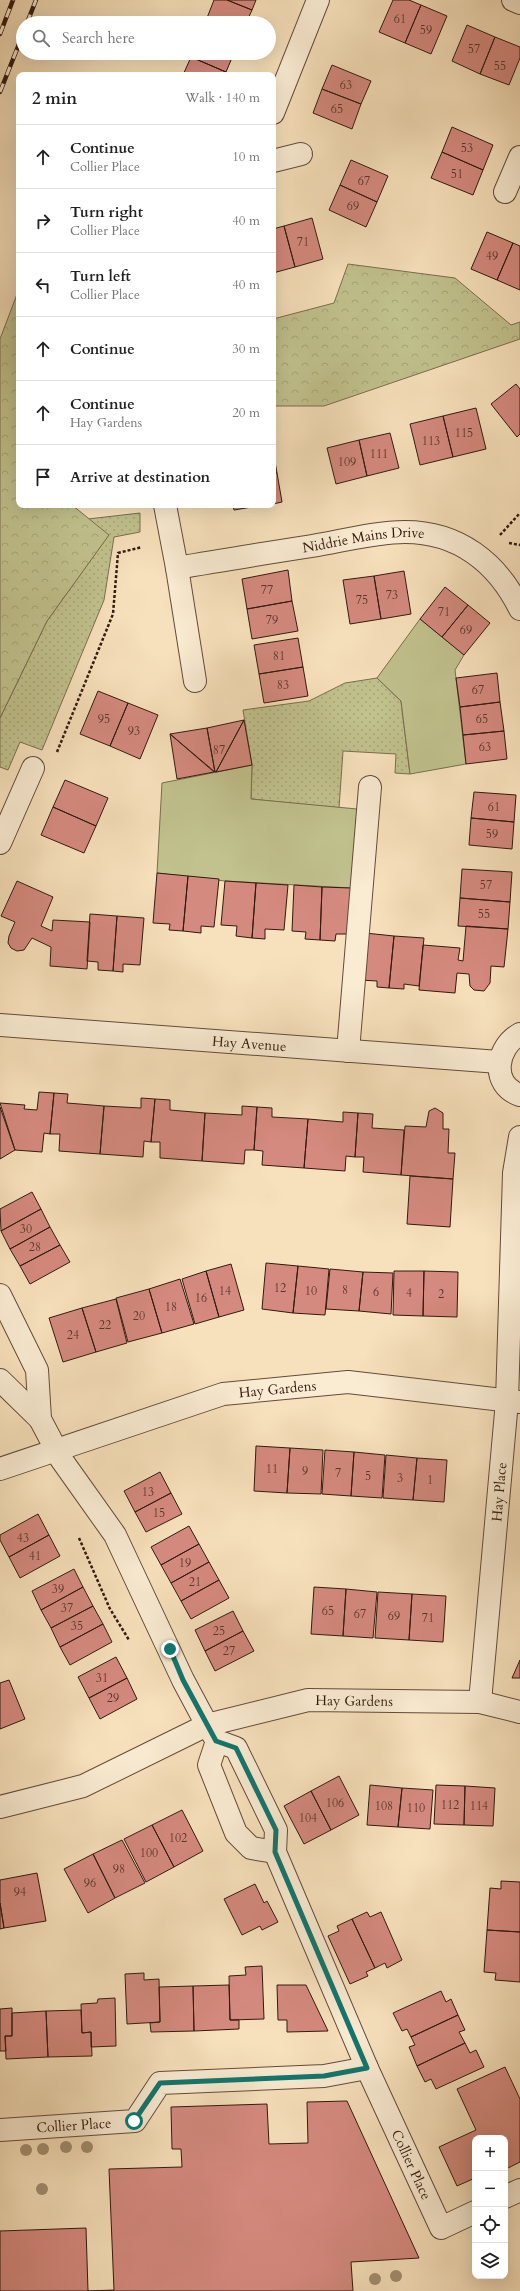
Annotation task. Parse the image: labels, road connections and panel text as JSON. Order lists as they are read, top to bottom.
{
  "streets": {
    "street": [
      "Niddrie Mains Drive",
      "Hay Avenue",
      "Hay Gardens",
      "Hay Place",
      "Collier Place"
    ]
  },
  "crossings": [
    ["Hay Gardens", "Hay Place"]
  ],
  "house_numbers": [
    "61",
    "59",
    "57",
    "55",
    "63",
    "65",
    "53",
    "51",
    "67",
    "69",
    "71",
    "49",
    "115",
    "113",
    "111",
    "109",
    "77",
    "73",
    "75",
    "71",
    "79",
    "69",
    "81",
    "83",
    "67",
    "95",
    "65",
    "93",
    "63",
    "87",
    "61",
    "59",
    "57",
    "55",
    "30",
    "28",
    "12",
    "8",
    "14",
    "10",
    "6",
    "4",
    "2",
    "16",
    "18",
    "20",
    "22",
    "24",
    "11",
    "9",
    "7",
    "5",
    "3",
    "1",
    "13",
    "15",
    "43",
    "41",
    "19",
    "21",
    "39",
    "37",
    "65",
    "67",
    "69",
    "71",
    "35",
    "25",
    "27",
    "31",
    "29",
    "106",
    "112",
    "108",
    "114",
    "110",
    "104",
    "102",
    "100",
    "98",
    "96",
    "94"
  ],
  "page": {
    "search": "Search here",
    "heading": ["2 min", "Walk · 140 m"],
    "list": [
      ["Continue", "Collier Place", "10 m"],
      ["Turn right", "Collier Place", "40 m"],
      ["Turn left", "Collier Place", "40 m"],
      ["Continue", "30 m"],
      ["Continue", "Hay Gardens", "20 m"],
      "Arrive at destination"
    ],
    "map_buttons": ["+", "−"]
  }
}
